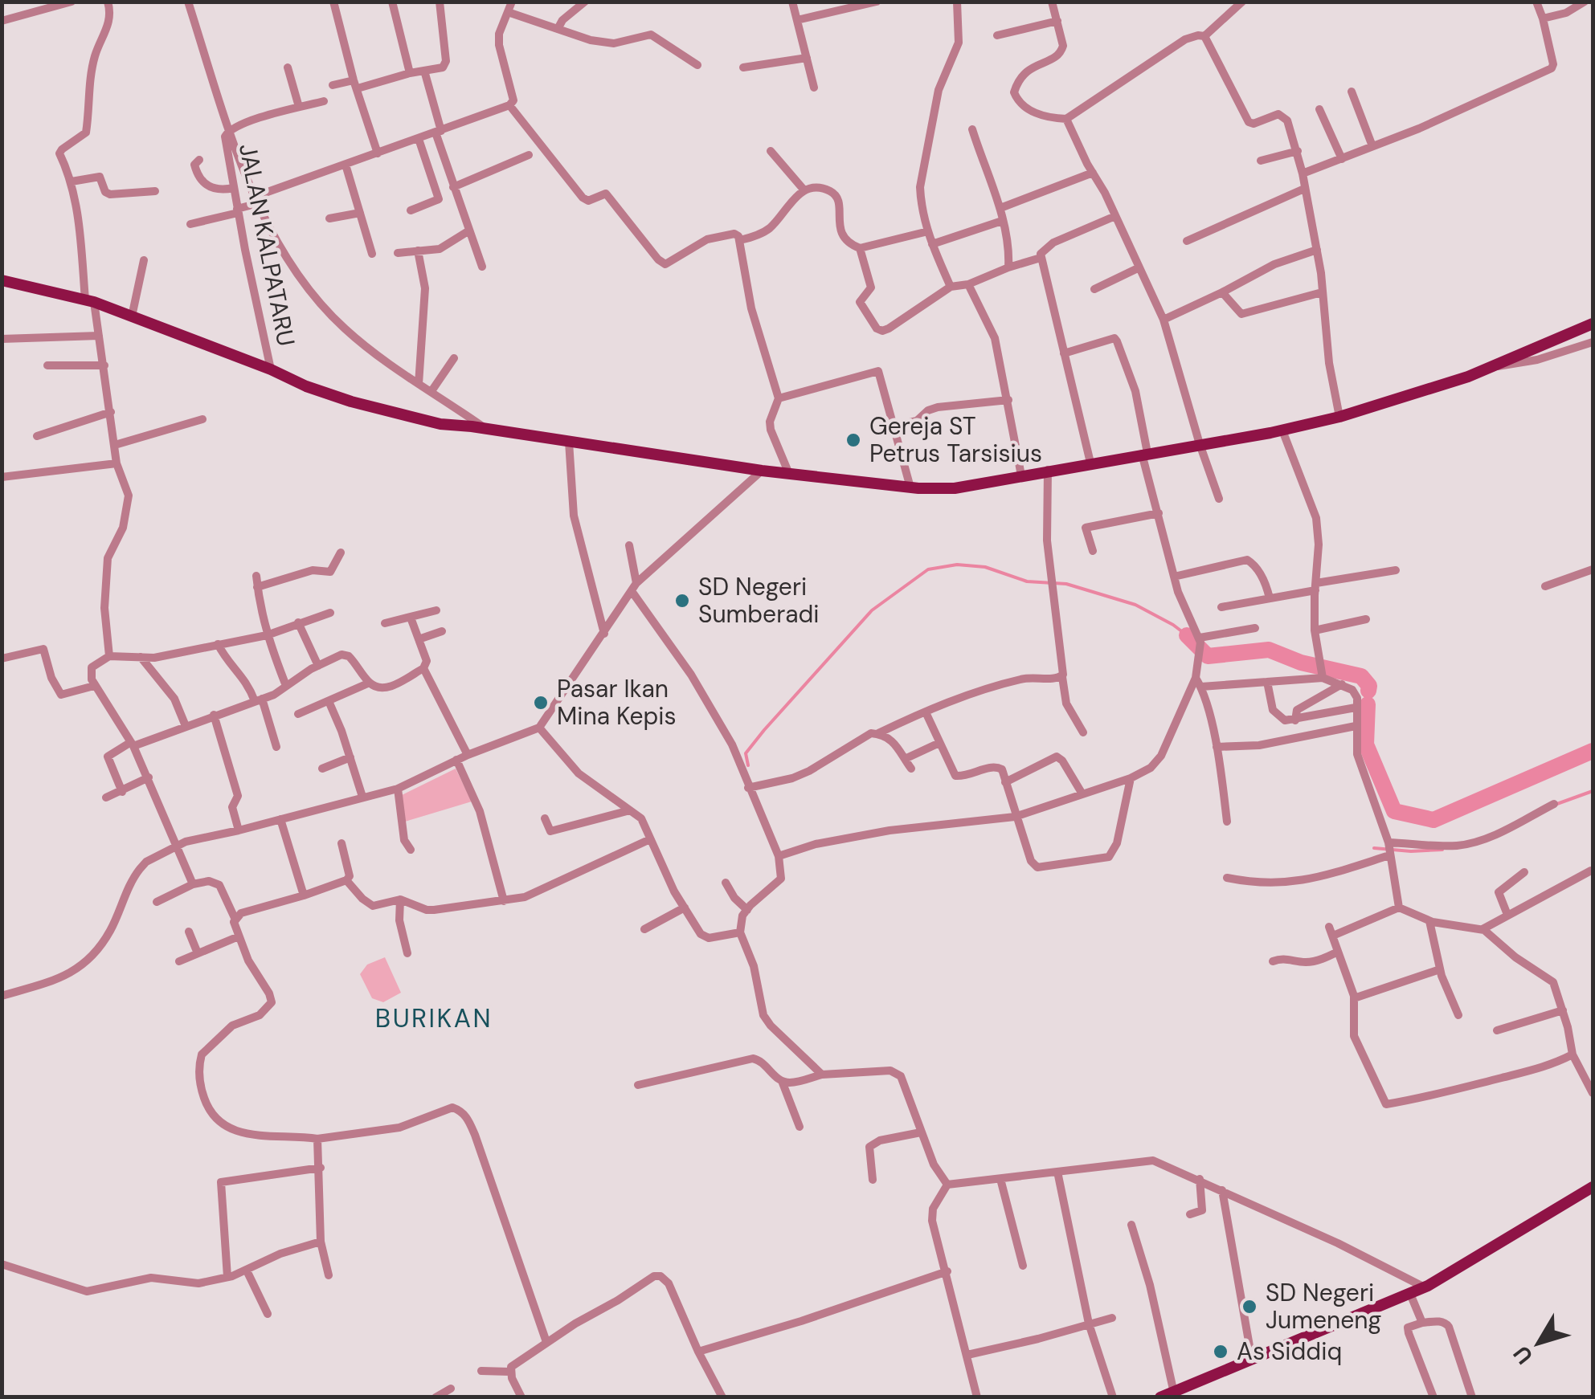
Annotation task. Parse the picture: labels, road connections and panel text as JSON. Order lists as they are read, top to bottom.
{
  "streets": {
    "street": ["JALAN KALPATARU"]
  },
  "districts": ["BURIKAN"],
  "places": [
    "Gereja ST Petrus Tarsisius",
    "SD Negeri Sumberadi",
    "Pasar Ikan Mina Kepis",
    "SD Negeri Jumeneng",
    "As Siddiq"
  ],
  "north": "bottom left"
}
